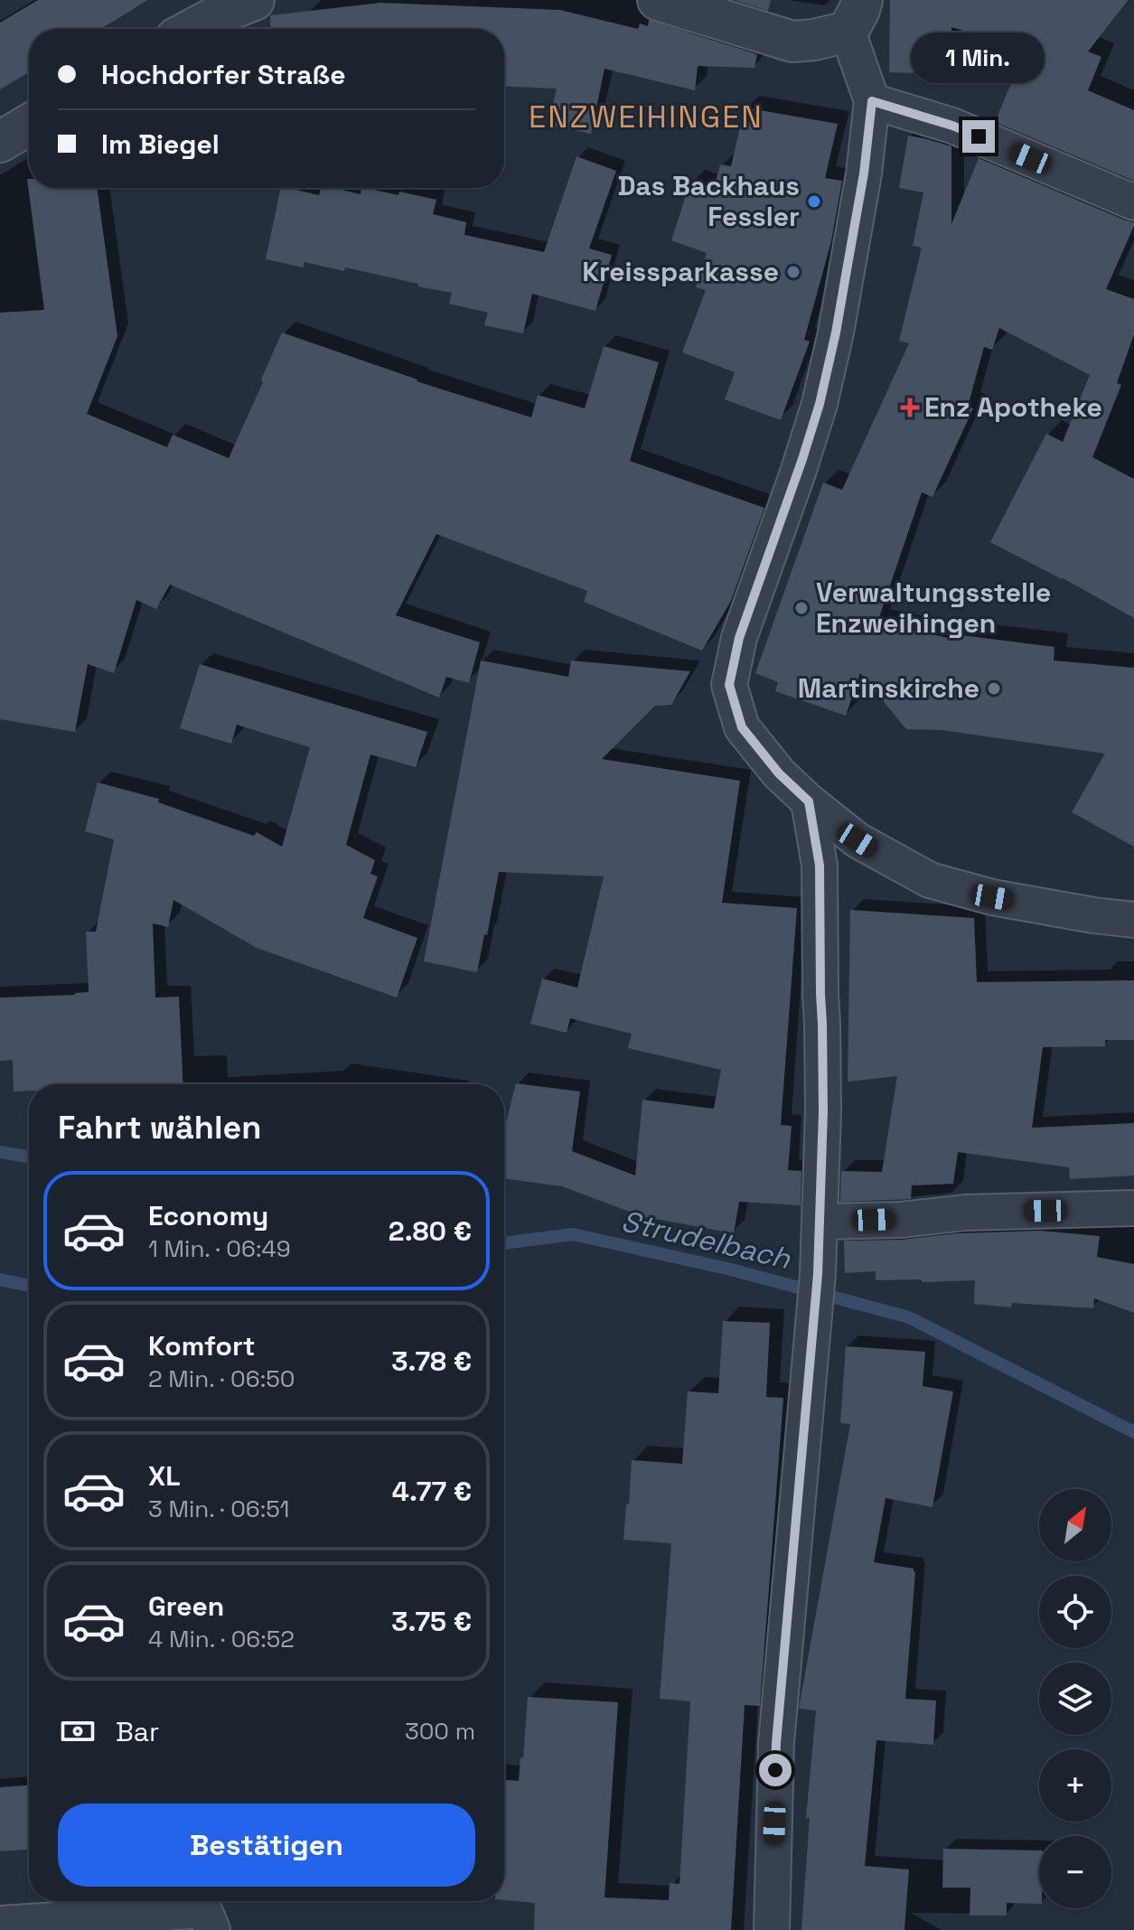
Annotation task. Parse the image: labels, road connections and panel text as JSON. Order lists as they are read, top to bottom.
{
  "districts": ["ENZWEIHINGEN"],
  "water": ["Strudelbach"],
  "places": {
    "other": [
      "Das Backhaus Fessler",
      "Kreissparkasse",
      "Verwaltungsstelle Enzweihingen",
      "Martinskirche"
    ],
    "health": ["Enz Apotheke"]
  },
  "north": "top right",
  "page": {
    "banner": ["Hochdorfer Straße", "Im Biegel"],
    "bubble": "1 Min.",
    "heading": "Fahrt wählen",
    "list": [
      {
        "name": "Economy",
        "note": "1 Min. · 06:49",
        "value": "2.80 €"
      },
      {
        "name": "Komfort",
        "note": "2 Min. · 06:50",
        "value": "3.78 €"
      },
      {
        "name": "XL",
        "note": "3 Min. · 06:51",
        "value": "4.77 €"
      },
      {
        "name": "Green",
        "note": "4 Min. · 06:52",
        "value": "3.75 €"
      }
    ],
    "map_buttons": ["+", "−"],
    "pay": ["Bar", "300 m"],
    "buttons": "Bestätigen"
  }
}
